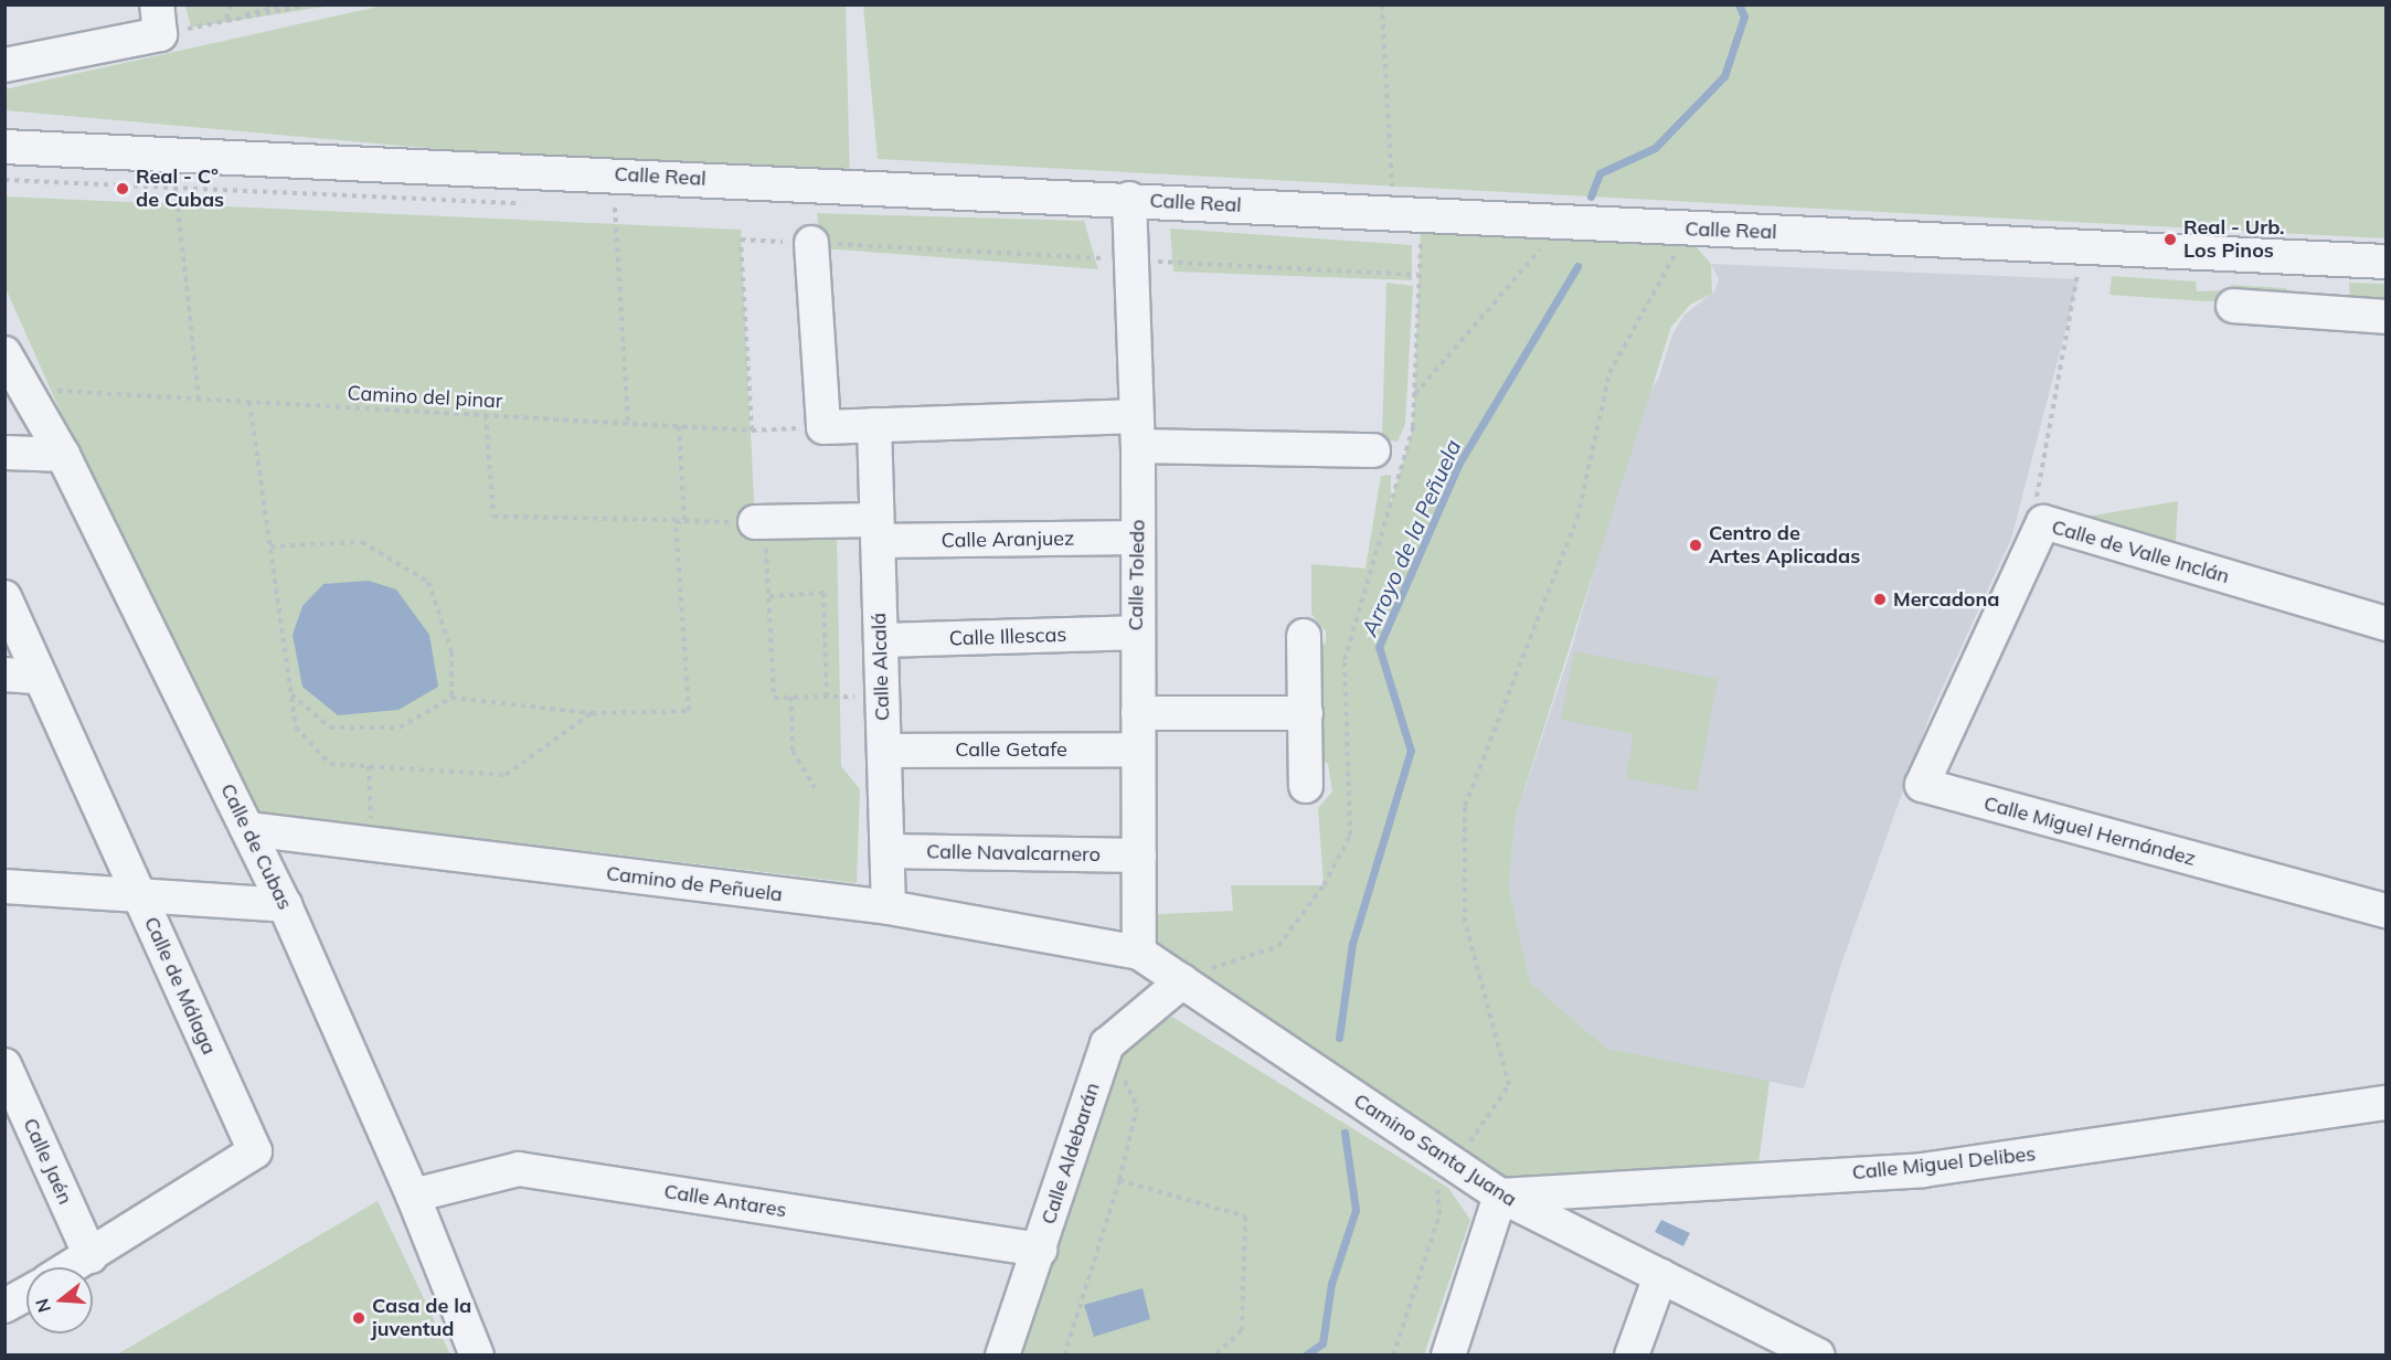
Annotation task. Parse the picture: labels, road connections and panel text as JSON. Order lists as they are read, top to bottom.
{
  "streets": {
    "street": [
      "Calle Real",
      "Calle Aranjuez",
      "Calle de Valle Inclán",
      "Calle Toledo",
      "Calle Illescas",
      "Calle Alcalá",
      "Calle Getafe",
      "Calle Miguel Hernández",
      "Calle de Cubas",
      "Calle Navalcarnero",
      "Camino de Peñuela",
      "Calle de Málaga",
      "Camino Santa Juana",
      "Calle Aldebarán",
      "Calle Jaén",
      "Calle Miguel Delibes",
      "Calle Antares"
    ],
    "path": ["Camino del pinar"]
  },
  "crossings": [
    ["Calle Real", "Calle Toledo"],
    ["Camino del pinar", "Calle de Cubas"],
    ["Calle Aranjuez", "Calle Toledo"],
    ["Calle Aranjuez", "Calle Alcalá"],
    ["Calle de Valle Inclán", "Calle Miguel Hernández"],
    ["Calle Toledo", "Calle Illescas"],
    ["Calle Toledo", "Calle Getafe"],
    ["Calle Toledo", "Calle Navalcarnero"],
    ["Calle Toledo", "Camino de Peñuela"],
    ["Calle Toledo", "Camino Santa Juana"],
    ["Calle Illescas", "Calle Alcalá"],
    ["Calle Alcalá", "Calle Getafe"],
    ["Calle Alcalá", "Calle Navalcarnero"],
    ["Calle Alcalá", "Camino de Peñuela"],
    ["Calle de Cubas", "Camino de Peñuela"],
    ["Calle de Cubas", "Calle Antares"],
    ["Camino de Peñuela", "Camino Santa Juana"],
    ["Calle de Málaga", "Calle Jaén"],
    ["Camino Santa Juana", "Calle Miguel Delibes"],
    ["Calle Aldebarán", "Calle Antares"]
  ],
  "water": ["Arroyo de la Peñuela"],
  "places": [
    "Real - Cº de Cubas",
    "Real - Urb. Los Pinos",
    "Centro de Artes Aplicadas",
    "Mercadona",
    "Casa de la juventud"
  ],
  "north": "left"
}
